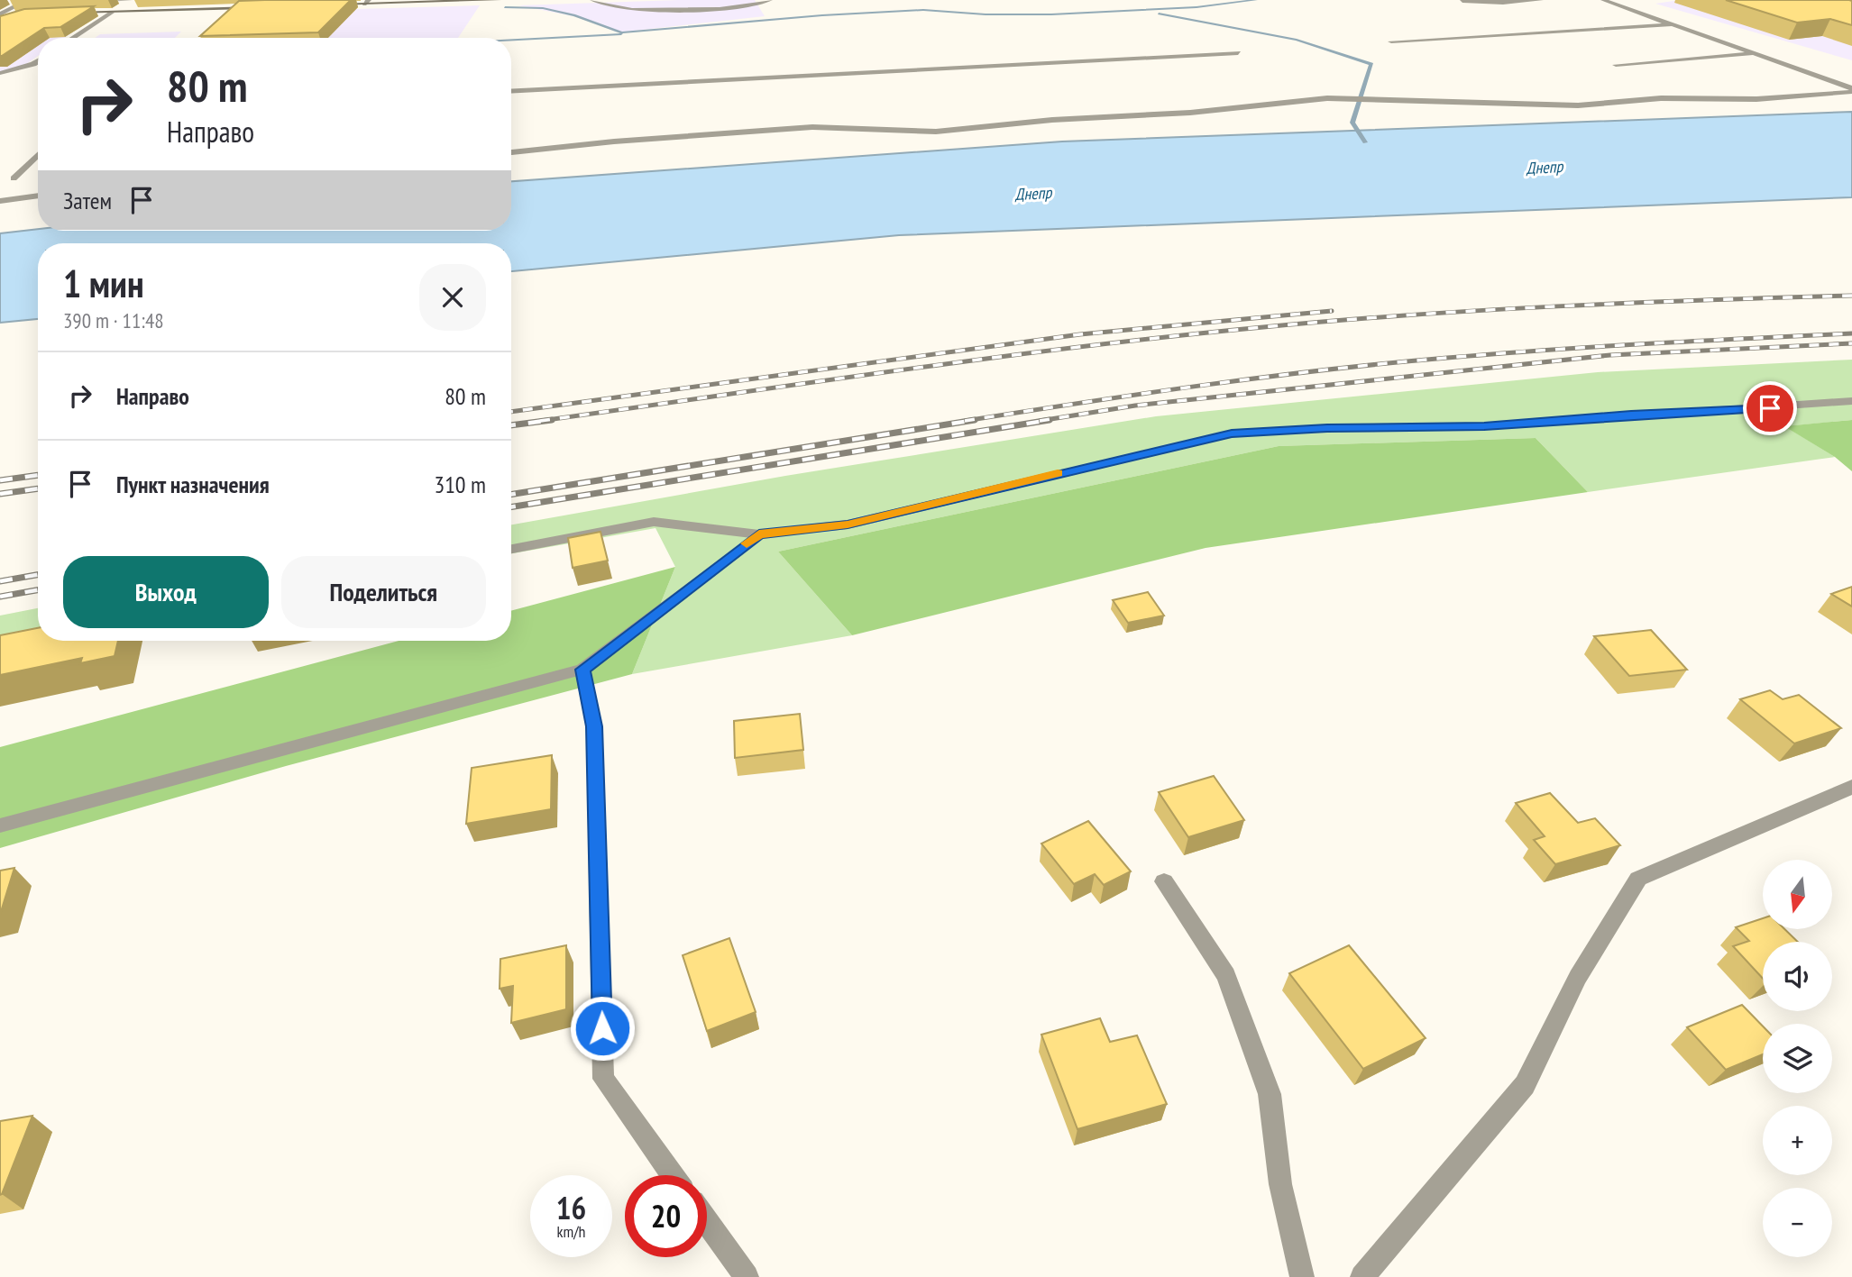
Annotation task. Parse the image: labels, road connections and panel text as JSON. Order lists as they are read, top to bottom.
{
  "water": ["Днепр"],
  "north": "bottom",
  "page": {
    "turn": ["80 m", "Направо"],
    "then": "Затем",
    "heading": ["1 мин", "390 m · 11:48"],
    "list": [
      {
        "name": "Направо",
        "value": "80 m"
      },
      {
        "name": "Пункт назначения",
        "value": "310 m"
      }
    ],
    "buttons": ["Выход", "Поделиться"],
    "map_buttons": ["+", "−"],
    "speed": "16 km/h",
    "limit": "20"
  }
}
